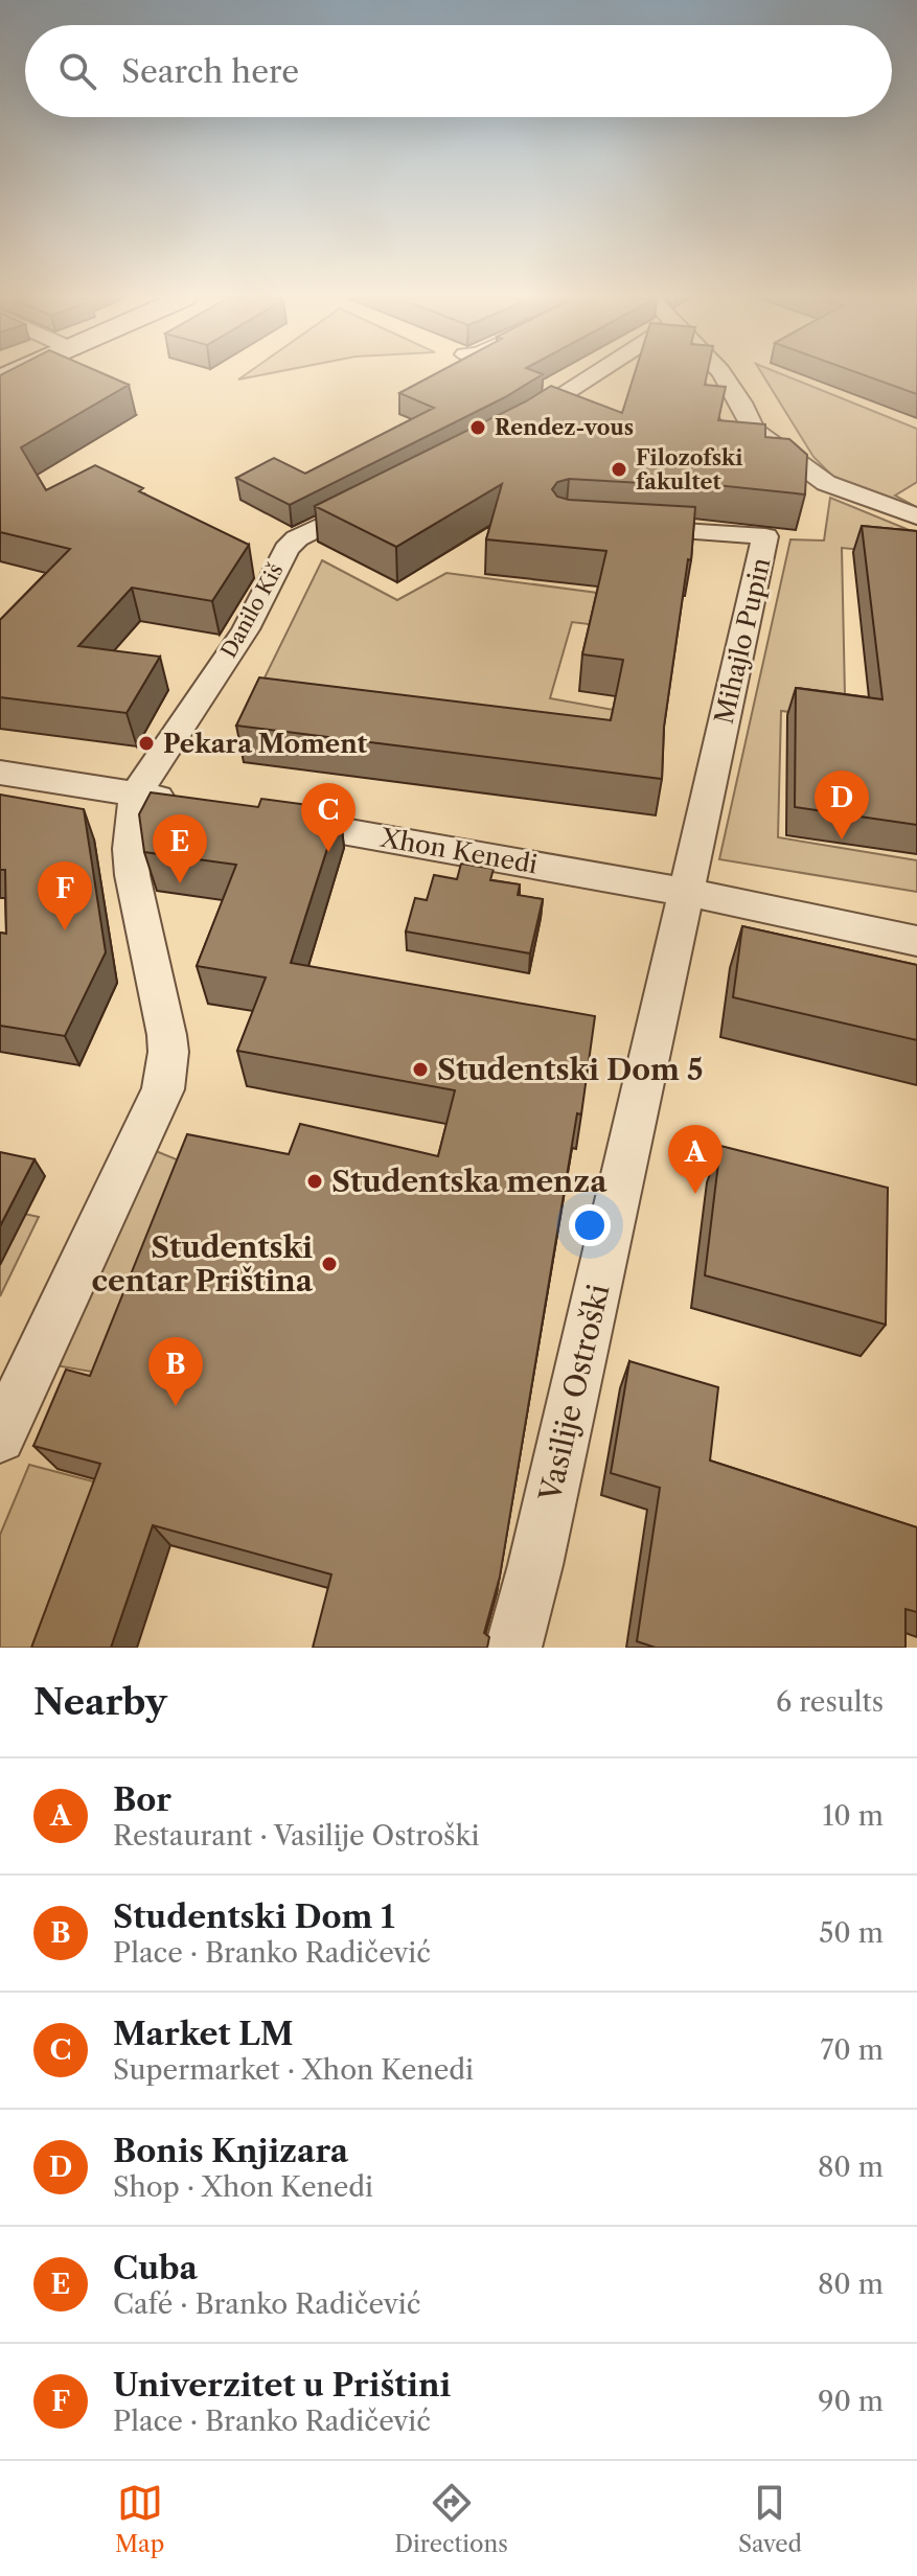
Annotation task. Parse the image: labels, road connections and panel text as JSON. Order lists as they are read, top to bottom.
{
  "streets": {
    "street": [
      "Danilo Kiš",
      "Mihajlo Pupin",
      "Xhon Kenedi",
      "Vasilije Ostroški"
    ]
  },
  "crossings": [
    ["Mihajlo Pupin", "Xhon Kenedi"],
    ["Mihajlo Pupin", "Vasilije Ostroški"],
    ["Xhon Kenedi", "Vasilije Ostroški"]
  ],
  "places": [
    "Rendez-vous",
    "Filozofski fakultet",
    "Pekara Moment",
    "Studentski Dom 5",
    "Studentska menza",
    "Studentski centar Priština"
  ],
  "page": {
    "search": "Search here",
    "pins": [
      "D",
      "C",
      "E",
      "F",
      "A",
      "B"
    ],
    "heading": ["Nearby", "6 results"],
    "list": [
      {
        "mark": "A",
        "name": "Bor",
        "note": "Restaurant · Vasilije Ostroški",
        "value": "10 m"
      },
      {
        "mark": "B",
        "name": "Studentski Dom 1",
        "note": "Place · Branko Radičević",
        "value": "50 m"
      },
      {
        "mark": "C",
        "name": "Market LM",
        "note": "Supermarket · Xhon Kenedi",
        "value": "70 m"
      },
      {
        "mark": "D",
        "name": "Bonis Knjizara",
        "note": "Shop · Xhon Kenedi",
        "value": "80 m"
      },
      {
        "mark": "E",
        "name": "Cuba",
        "note": "Café · Branko Radičević",
        "value": "80 m"
      },
      {
        "mark": "F",
        "name": "Univerzitet u Prištini",
        "note": "Place · Branko Radičević",
        "value": "90 m"
      }
    ],
    "nav": ["Map", "Directions", "Saved"]
  }
}
